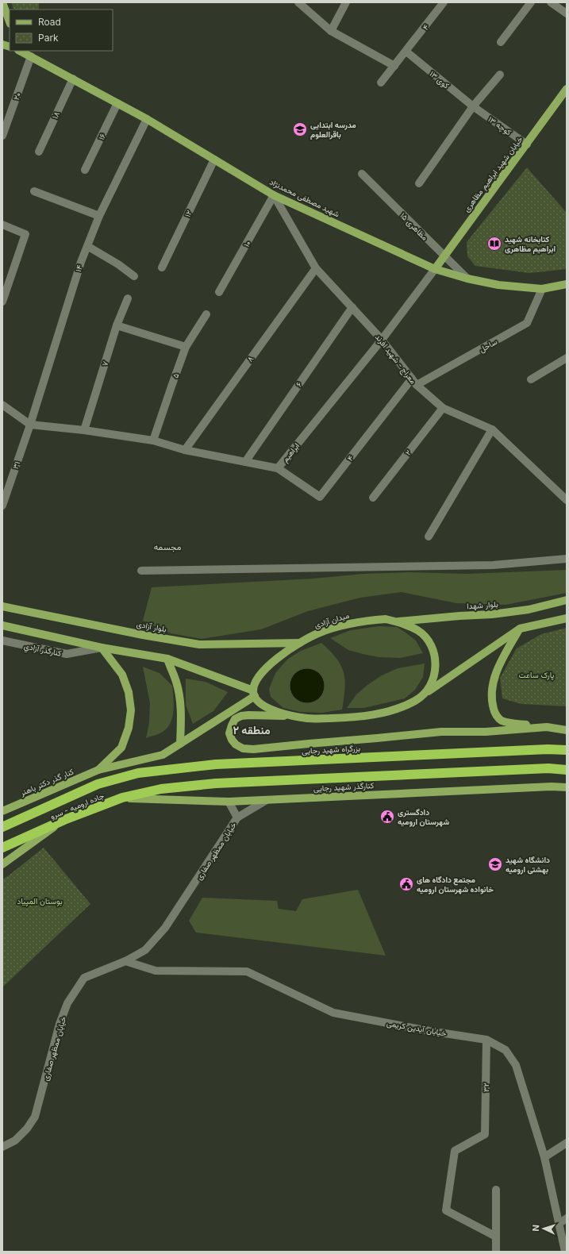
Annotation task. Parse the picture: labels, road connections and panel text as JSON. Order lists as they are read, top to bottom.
{
  "streets": {
    "highway": ["بزرگراه شهید رجایی", "جاده ارومیه - سرو"],
    "main road": [
      "خیابان شهید ابراهیم مظاهری",
      "شهید مصطفی محمدنژاد",
      "بلوار شهدا",
      "میدان آزادی",
      "بلوار آزادی",
      "کنار گذر دکتر باهنر",
      "کنارگذر شهید رجایی"
    ],
    "street": [
      "۴",
      "کوی ۱۳",
      "۲۰",
      "۱۸",
      "کوچه ۱۳",
      "۱۶",
      "۱۲",
      "۱۵ مظاهری",
      "۱۰",
      "۱۴",
      "ساحل",
      "۸",
      "معراج - شهید افرند",
      "۷",
      "۵",
      "۶",
      "ابراهیم",
      "۲",
      "۳۱",
      "کنارگذر آزادي",
      "خیابان ممظهر صفاری",
      "خیابان آیدین کریمی",
      "۳۲"
    ]
  },
  "crossings": [
    ["۴", "کوی ۱۳"],
    ["۴", "ساحل"],
    ["۴", "معراج - شهید افرند"],
    ["۴", "ابراهیم"],
    ["کوی ۱۳", "کوچه ۱۳"],
    ["۲۰", "شهید مصطفی محمدنژاد"],
    ["۱۸", "شهید مصطفی محمدنژاد"],
    ["کوچه ۱۳", "خیابان شهید ابراهیم مظاهری"],
    ["۱۶", "شهید مصطفی محمدنژاد"],
    ["خیابان شهید ابراهیم مظاهری", "شهید مصطفی محمدنژاد"],
    ["خیابان شهید ابراهیم مظاهری", "۱۵ مظاهری"],
    ["خیابان شهید ابراهیم مظاهری", "ابراهیم"],
    ["شهید مصطفی محمدنژاد", "۱۲"],
    ["شهید مصطفی محمدنژاد", "۱۵ مظاهری"],
    ["شهید مصطفی محمدنژاد", "۱۰"],
    ["شهید مصطفی محمدنژاد", "۱۴"],
    ["شهید مصطفی محمدنژاد", "ساحل"],
    ["شهید مصطفی محمدنژاد", "معراج - شهید افرند"],
    ["شهید مصطفی محمدنژاد", "ابراهیم"],
    ["۱۰", "معراج - شهید افرند"],
    ["۱۴", "ابراهیم"],
    ["۱۴", "۳۱"],
    ["ساحل", "معراج - شهید افرند"],
    ["۸", "معراج - شهید افرند"],
    ["۸", "ابراهیم"],
    ["معراج - شهید افرند", "۶"],
    ["معراج - شهید افرند", "ابراهیم"],
    ["معراج - شهید افرند", "۲"],
    ["۷", "ابراهیم"],
    ["۵", "ابراهیم"],
    ["۶", "ابراهیم"],
    ["ابراهیم", "۳۱"],
    ["بلوار شهدا", "میدان آزادی"],
    ["میدان آزادی", "بلوار آزادی"],
    ["بزرگراه شهید رجایی", "جاده ارومیه - سرو"],
    ["کنارگذر شهید رجایی", "جاده ارومیه - سرو"],
    ["خیابان ممظهر صفاری", "خیابان آیدین کریمی"],
    ["خیابان آیدین کریمی", "۳۲"]
  ],
  "districts": ["مجسمه", "منطقه ۲"],
  "parks": ["پارک ساعت", "بوستان المپیاد"],
  "places": {
    "school or university": ["مدرسه ابتدایی باقرالعلوم", "دانشگاه شهید بهشتی ارومیه"],
    "library": ["کتابخانه شهید ابراهیم مظاهری"],
    "public building": ["دادگستری شهرستان ارومیه", "مجتمع دادگاه های خانواده شهرستان ارومیه"]
  },
  "legend": ["Road", "Park"],
  "north": "left"
}
